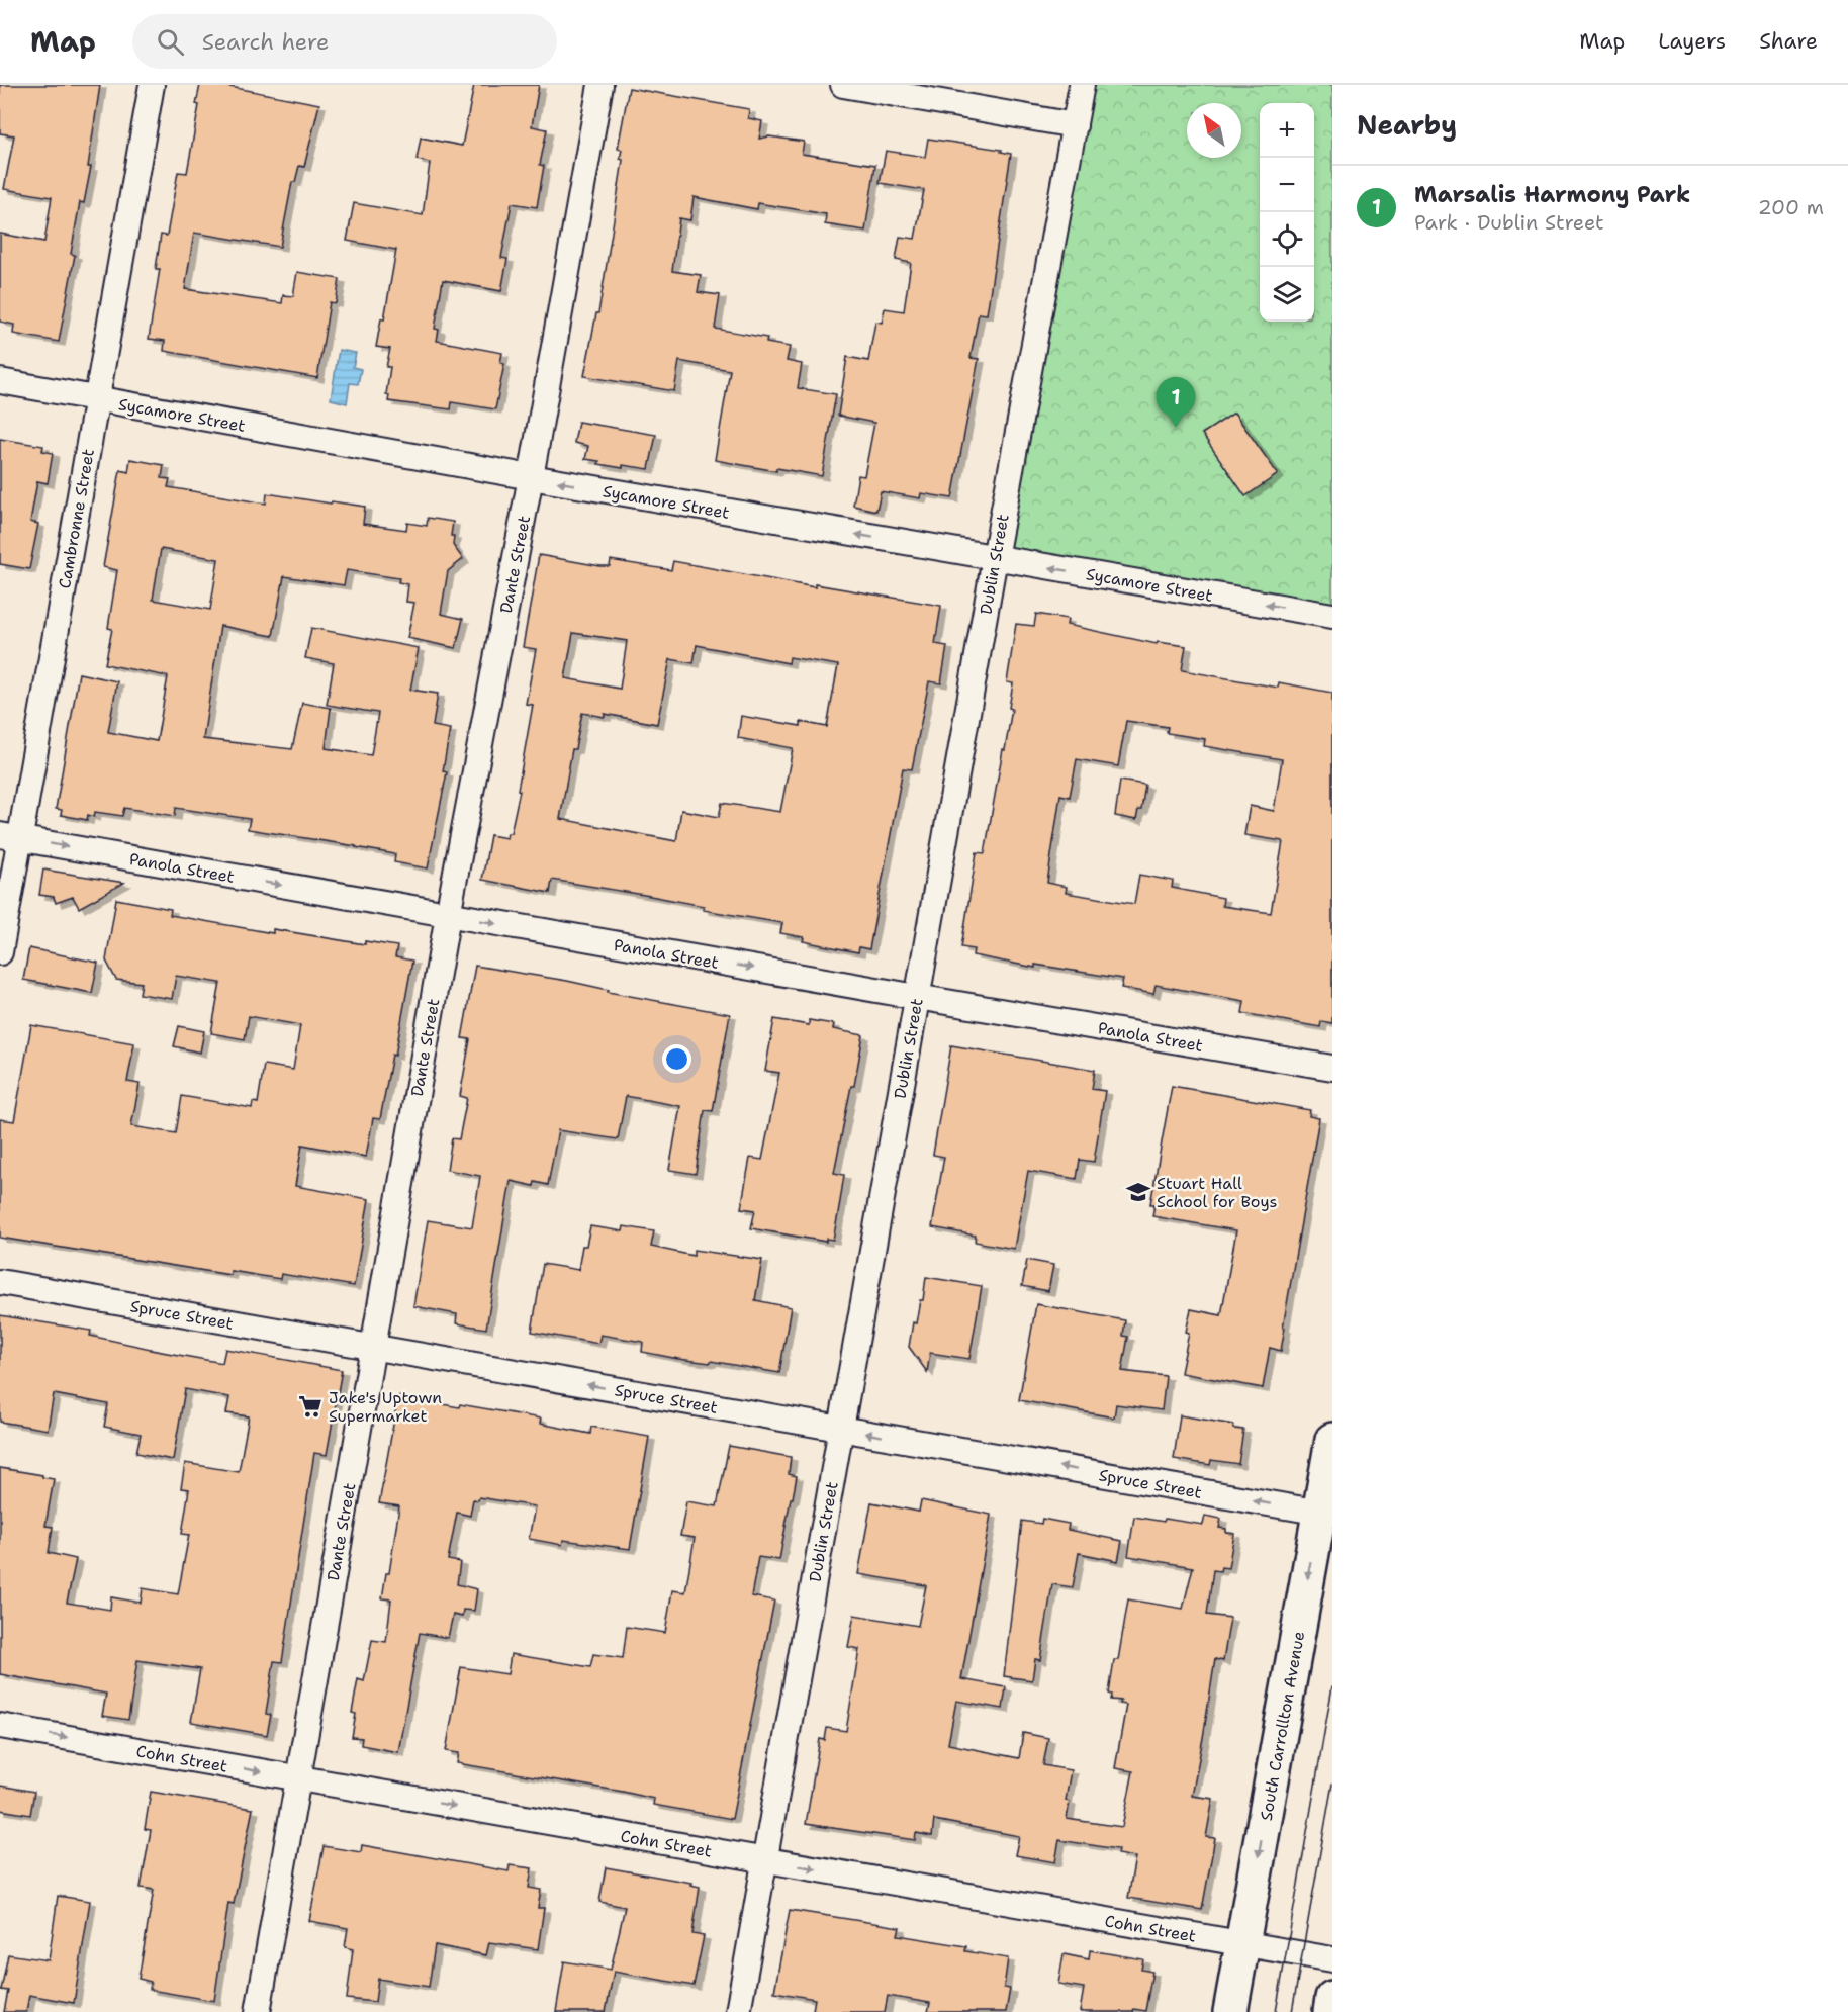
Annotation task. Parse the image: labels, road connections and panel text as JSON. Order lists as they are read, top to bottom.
{
  "streets": {
    "main road": ["South Carrollton Avenue"],
    "street": [
      "Sycamore Street",
      "Cambronne Street",
      "Dante Street",
      "Dublin Street",
      "Panola Street",
      "Spruce Street",
      "Cohn Street"
    ]
  },
  "crossings": [
    ["Sycamore Street", "Cambronne Street"],
    ["Sycamore Street", "Dante Street"],
    ["Sycamore Street", "Dublin Street"],
    ["Cambronne Street", "Panola Street"],
    ["Dante Street", "Panola Street"],
    ["Dante Street", "Spruce Street"],
    ["Dante Street", "Cohn Street"],
    ["Dublin Street", "Panola Street"],
    ["Dublin Street", "Spruce Street"],
    ["Dublin Street", "Cohn Street"],
    ["Spruce Street", "South Carrollton Avenue"],
    ["South Carrollton Avenue", "Cohn Street"]
  ],
  "one_way": [
    "Sycamore Street",
    "Panola Street",
    "Spruce Street",
    "South Carrollton Avenue",
    "Cohn Street"
  ],
  "places": {
    "school or university": ["Stuart Hall School for Boys"],
    "supermarket": ["Jake's Uptown Supermarket"]
  },
  "north": "top left",
  "page": {
    "header": "Map",
    "search": "Search here",
    "nav": ["Map", "Layers", "Share"],
    "heading": "Nearby",
    "map_buttons": ["+", "−"],
    "list": [
      {
        "mark": "1",
        "name": "Marsalis Harmony Park",
        "note": "Park · Dublin Street",
        "value": "200 m"
      }
    ],
    "pins": "1"
  }
}
